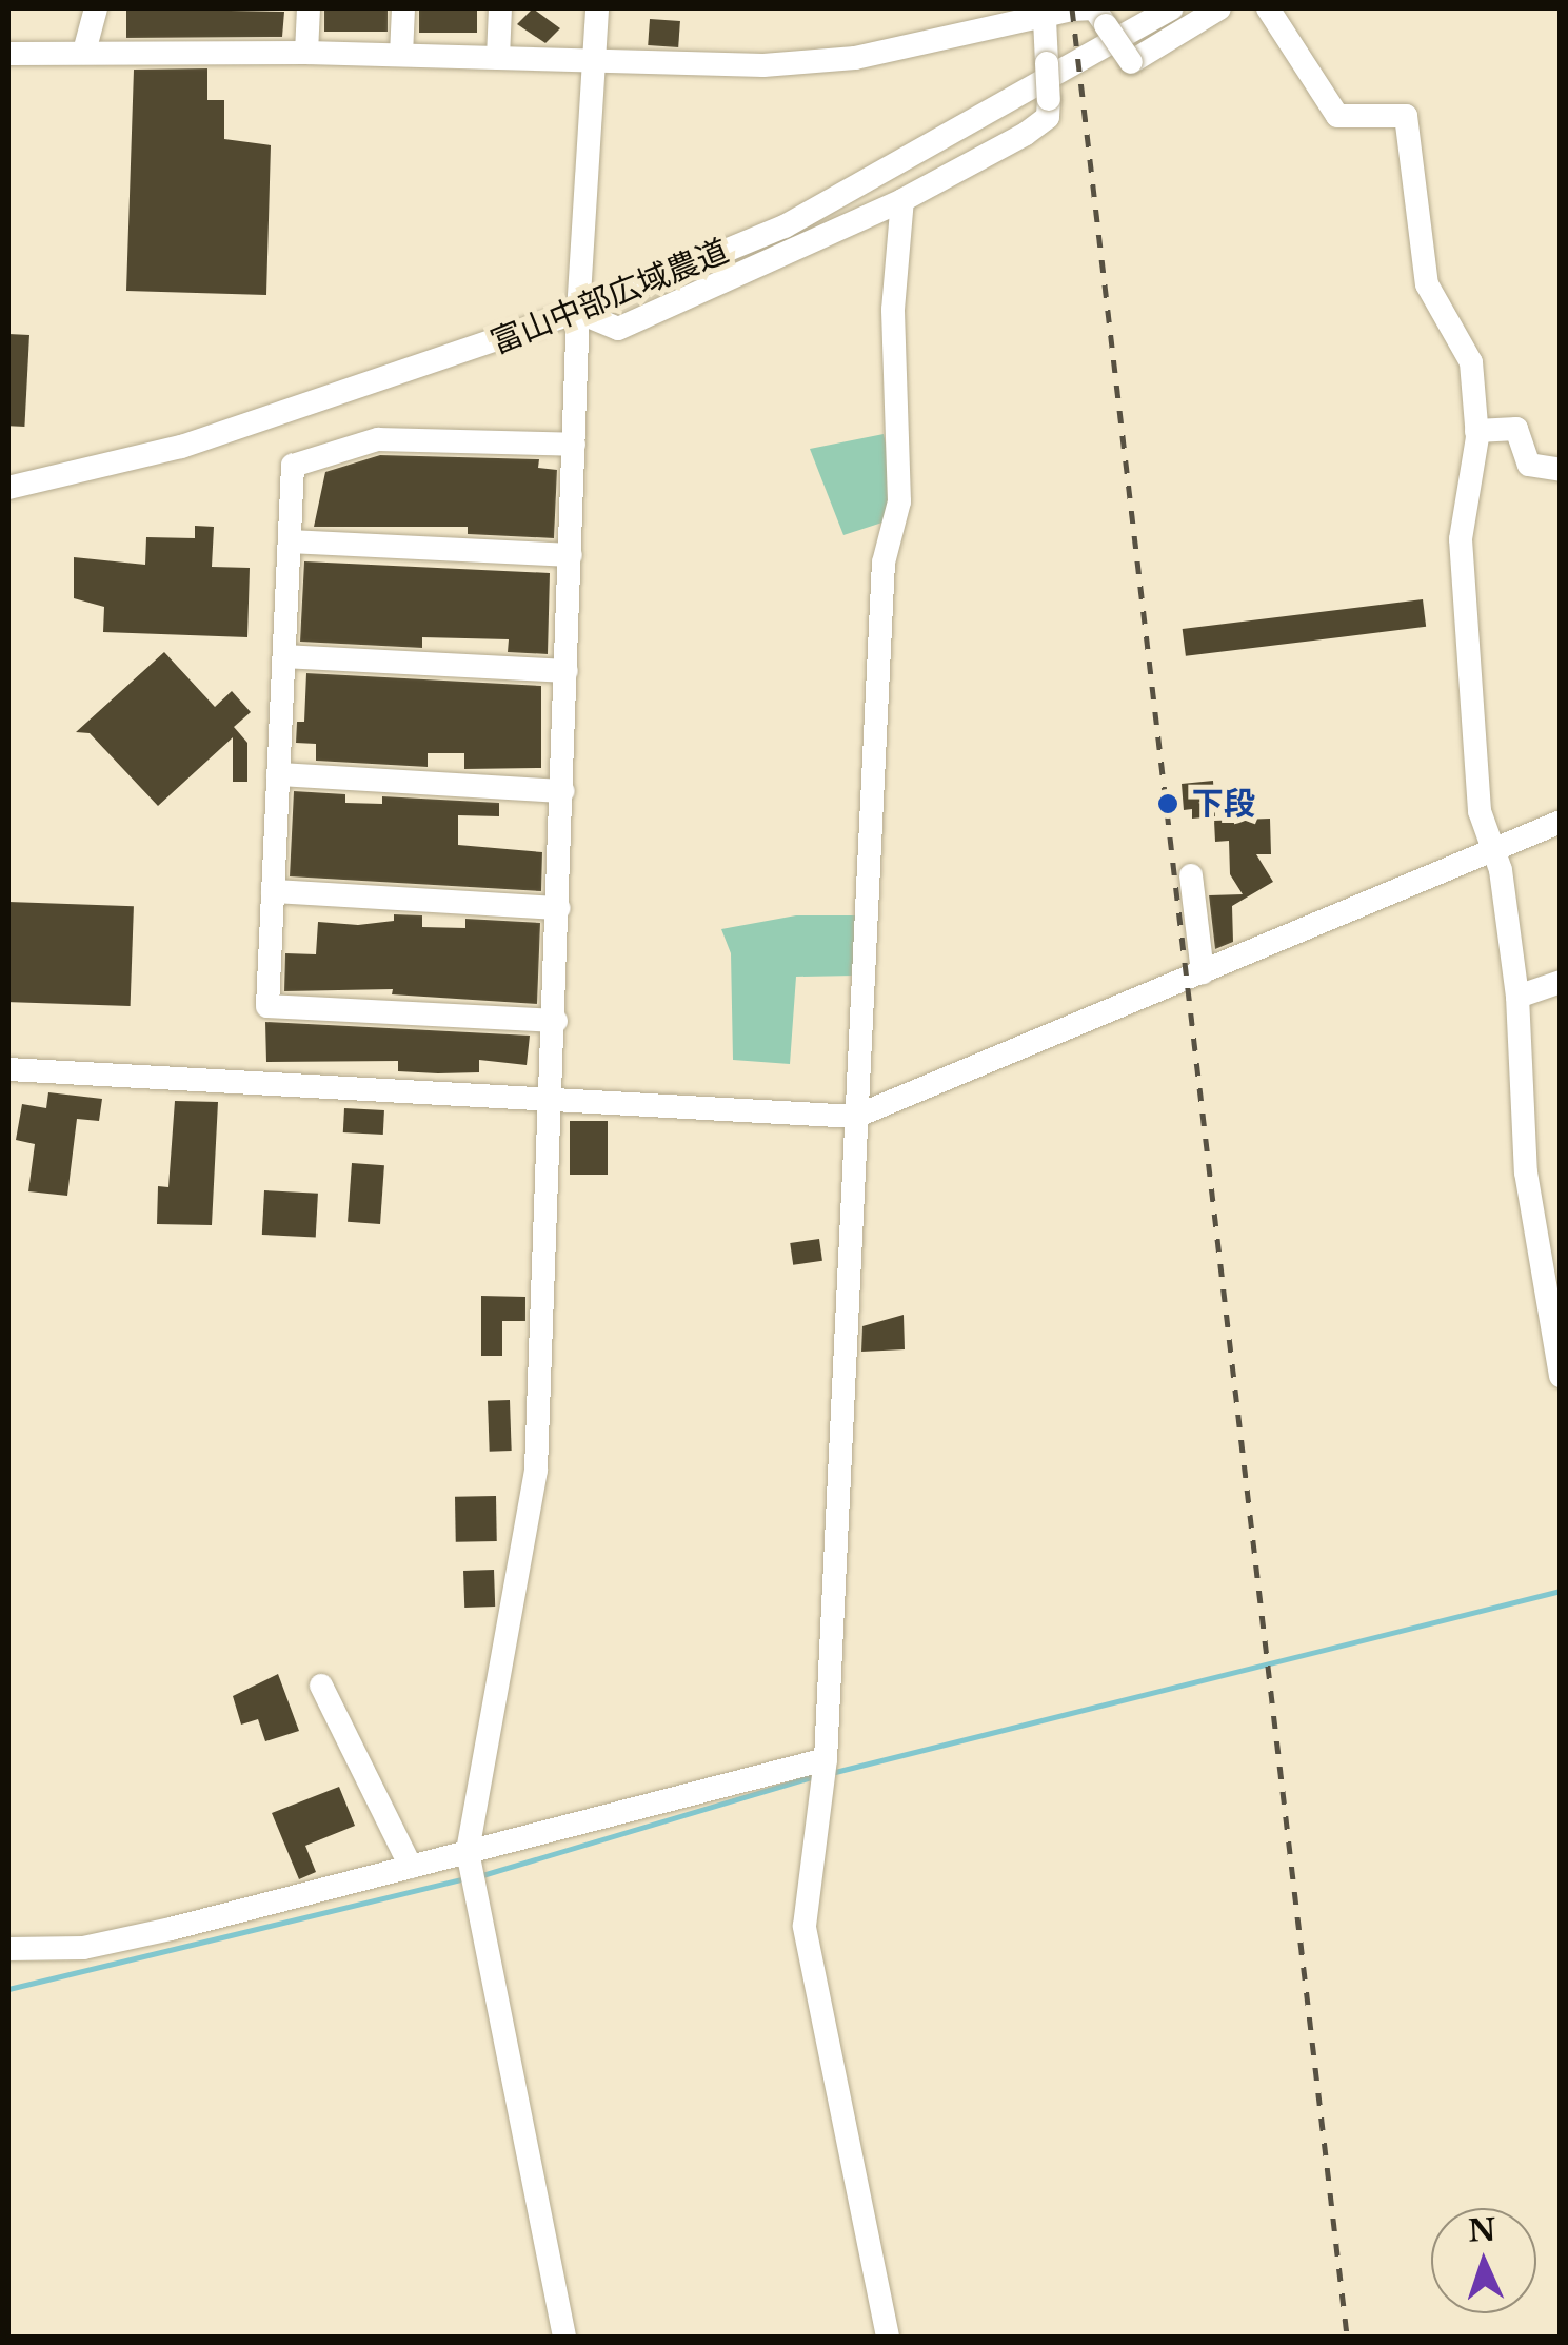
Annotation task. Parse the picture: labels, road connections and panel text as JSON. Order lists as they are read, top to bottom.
{
  "streets": {
    "street": ["富山中部広域農道"]
  },
  "places": ["下段"],
  "north": "top"
}
